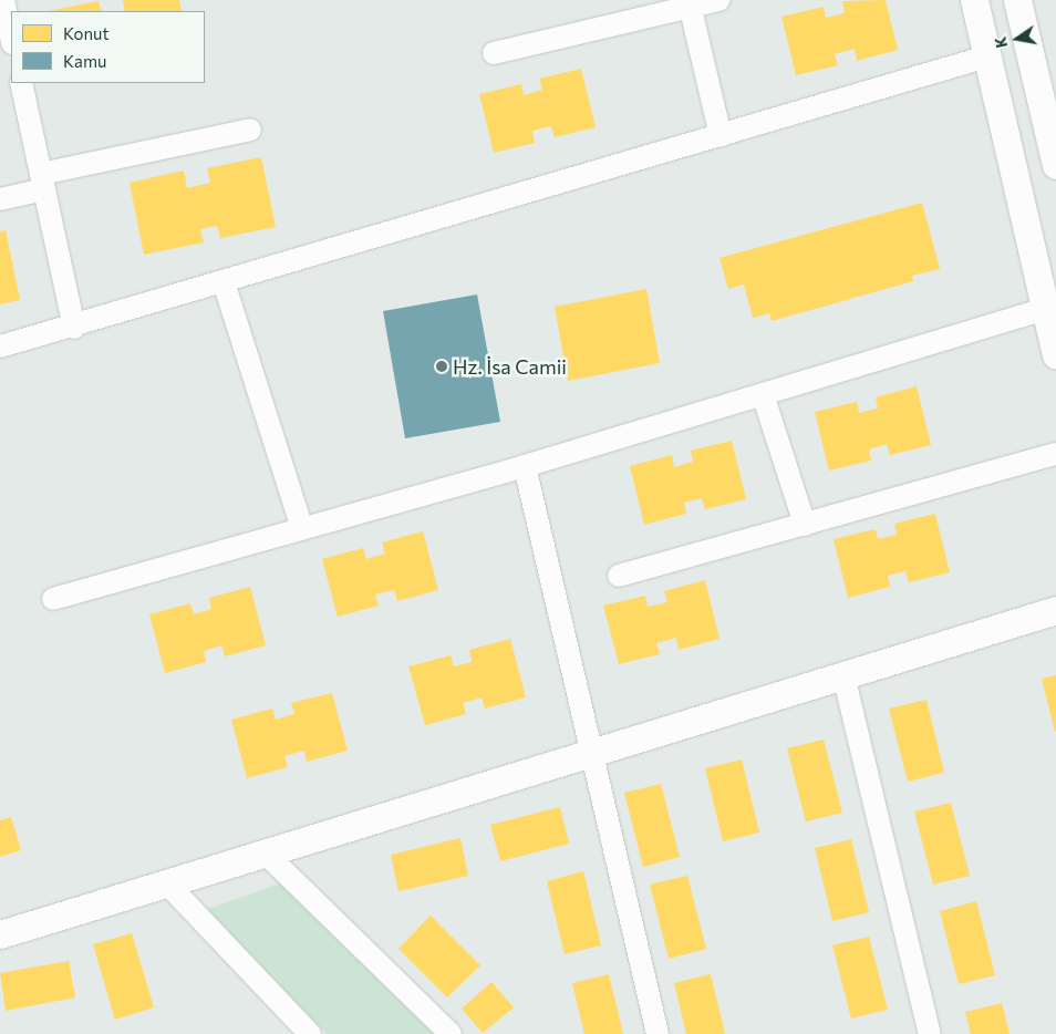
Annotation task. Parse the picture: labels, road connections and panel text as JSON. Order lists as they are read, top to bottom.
{
  "places": ["Hz. İsa Camii"],
  "legend": ["Konut", "Kamu"],
  "north": "left"
}
